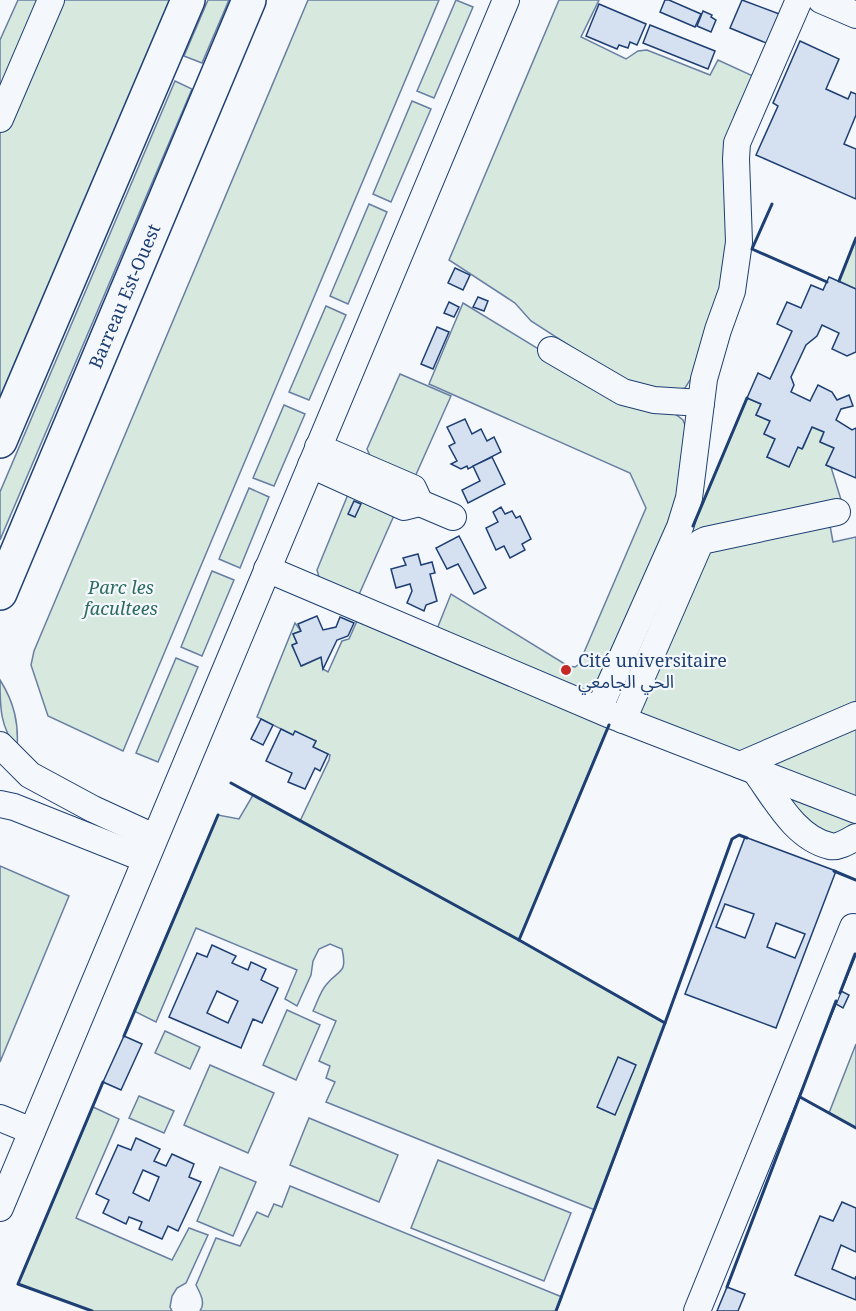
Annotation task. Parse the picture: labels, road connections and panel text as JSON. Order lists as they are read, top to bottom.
{
  "streets": {
    "main road": ["Barreau Est-Ouest"]
  },
  "parks": ["Parc les facultees"],
  "places": ["Cité universitaire الحي الجامعي"]
}
